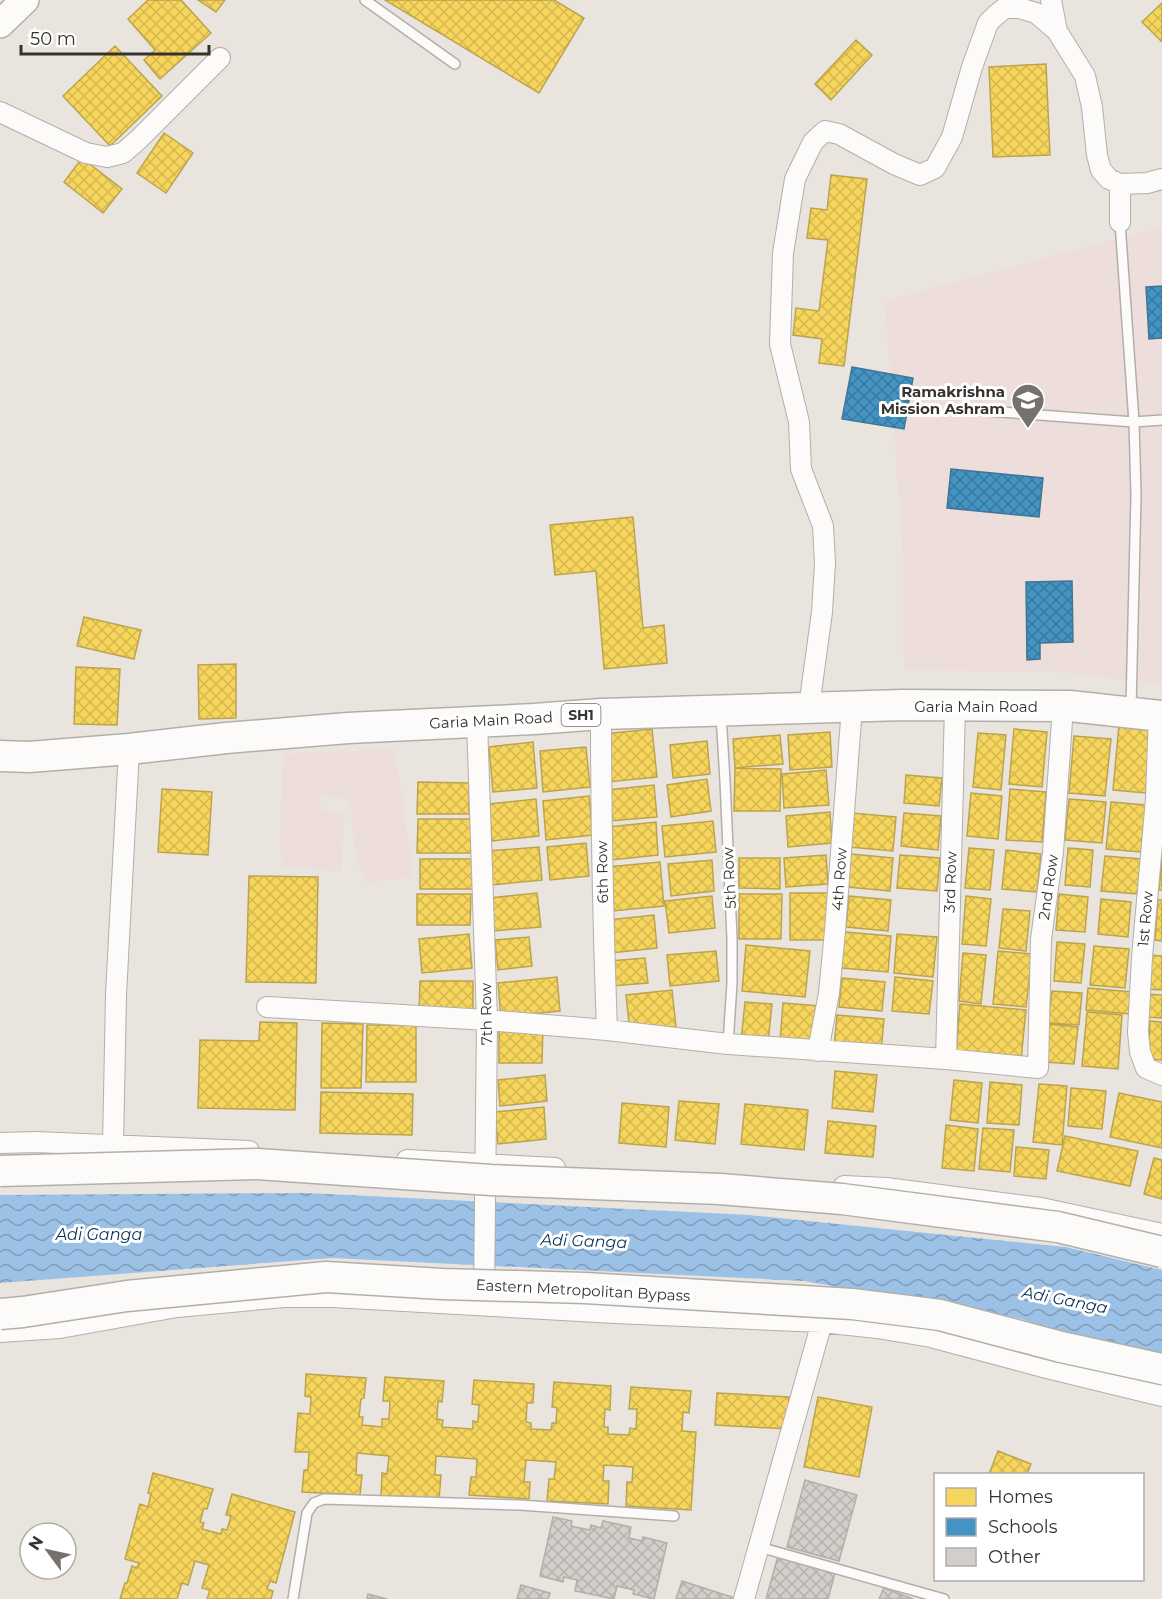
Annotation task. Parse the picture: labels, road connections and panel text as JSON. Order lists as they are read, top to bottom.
{
  "streets": {
    "main road": ["Garia Main Road", "SH1", "Eastern Metropolitan Bypass"],
    "street": [
      "6th Row",
      "4th Row",
      "3rd Row",
      "2nd Row",
      "1st Row",
      "7th Row"
    ],
    "lane": ["5th Row"]
  },
  "crossings": [
    ["Garia Main Road", "6th Row"],
    ["Garia Main Road", "5th Row"],
    ["Garia Main Road", "4th Row"],
    ["Garia Main Road", "3rd Row"],
    ["Garia Main Road", "2nd Row"],
    ["Garia Main Road", "1st Row"],
    ["Garia Main Road", "7th Row"],
    ["3rd Row", "2nd Row"]
  ],
  "water": ["Adi Ganga"],
  "places": {
    "school or university": ["Ramakrishna Mission Ashram"]
  },
  "legend": ["Homes", "Schools", "Other"],
  "scale_bar": "50 m",
  "north": "top left"
}
